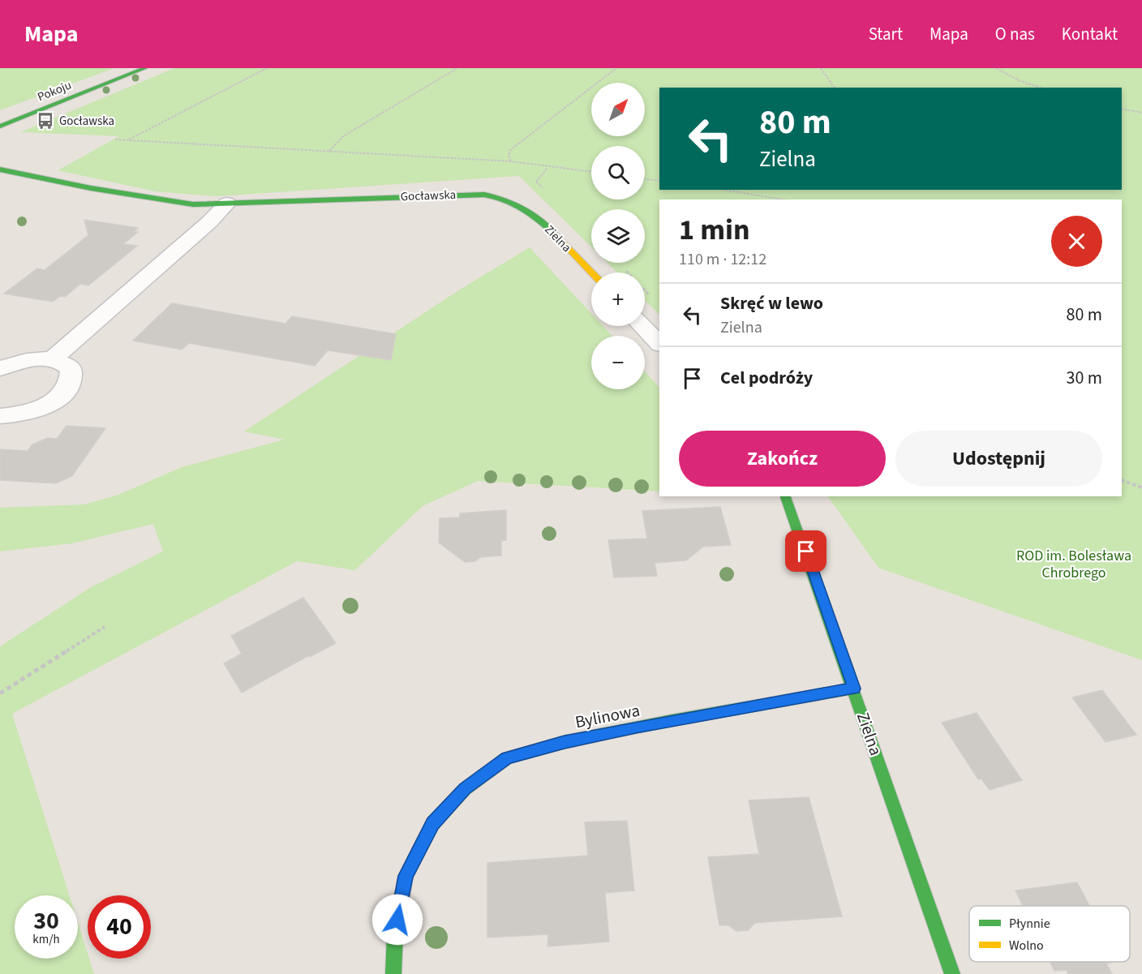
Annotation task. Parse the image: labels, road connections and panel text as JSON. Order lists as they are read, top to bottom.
{
  "streets": {
    "street": [
      "Pokoju",
      "Gocławska",
      "Zielna",
      "Bylinowa"
    ]
  },
  "crossings": [
    ["Gocławska", "Zielna"],
    ["Zielna", "Bylinowa"]
  ],
  "parks": ["ROD im. Bolesława Chrobrego"],
  "places": {
    "bus stop": ["Gocławska"]
  },
  "legend": ["Płynnie", "Wolno"],
  "north": "top right",
  "page": {
    "header": "Mapa",
    "nav": [
      "Start",
      "Mapa",
      "O nas",
      "Kontakt"
    ],
    "map_buttons": ["+", "−"],
    "turn": ["80 m", "Zielna"],
    "heading": ["1 min", "110 m · 12:12"],
    "list": [
      {
        "name": "Skręć w lewo",
        "note": "Zielna",
        "value": "80 m"
      },
      {
        "name": "Cel podróży",
        "value": "30 m"
      }
    ],
    "buttons": ["Zakończ", "Udostępnij"],
    "speed": "30 km/h",
    "limit": "40"
  }
}
